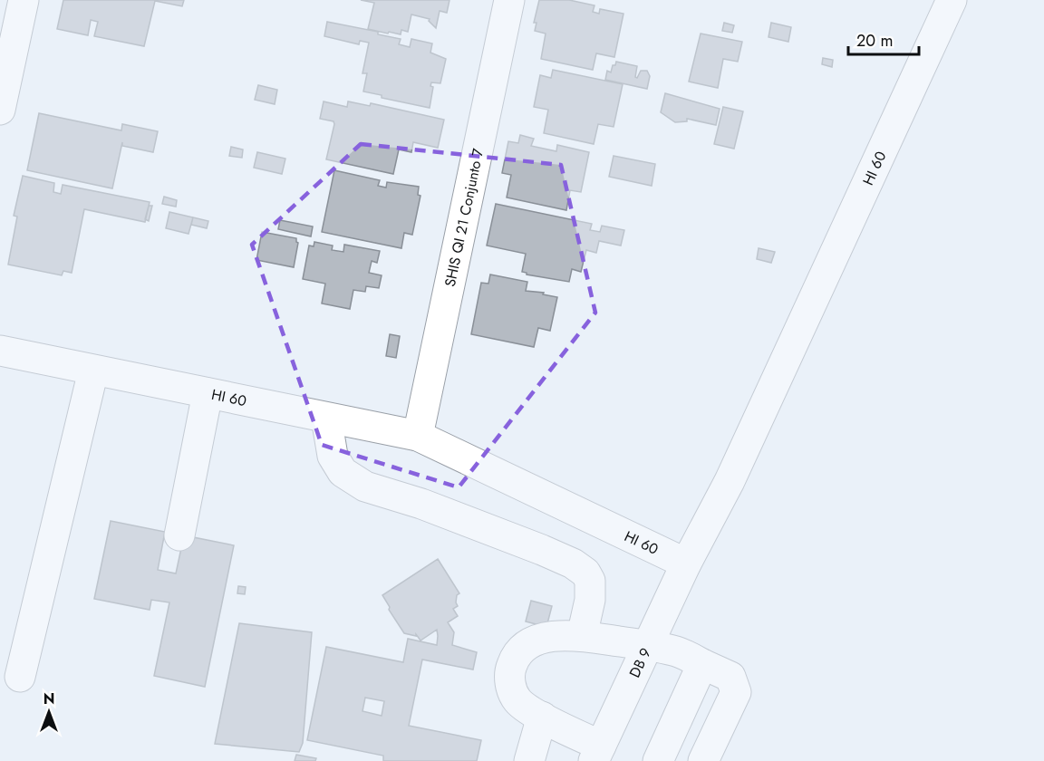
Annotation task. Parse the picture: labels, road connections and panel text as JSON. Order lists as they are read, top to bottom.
{
  "streets": {
    "street": ["HI 60", "SHIS QI 21 Conjunto 7", "DB 9"]
  },
  "crossings": [
    ["HI 60", "SHIS QI 21 Conjunto 7"],
    ["HI 60", "DB 9"]
  ],
  "scale_bar": "20 m",
  "north": "top"
}
